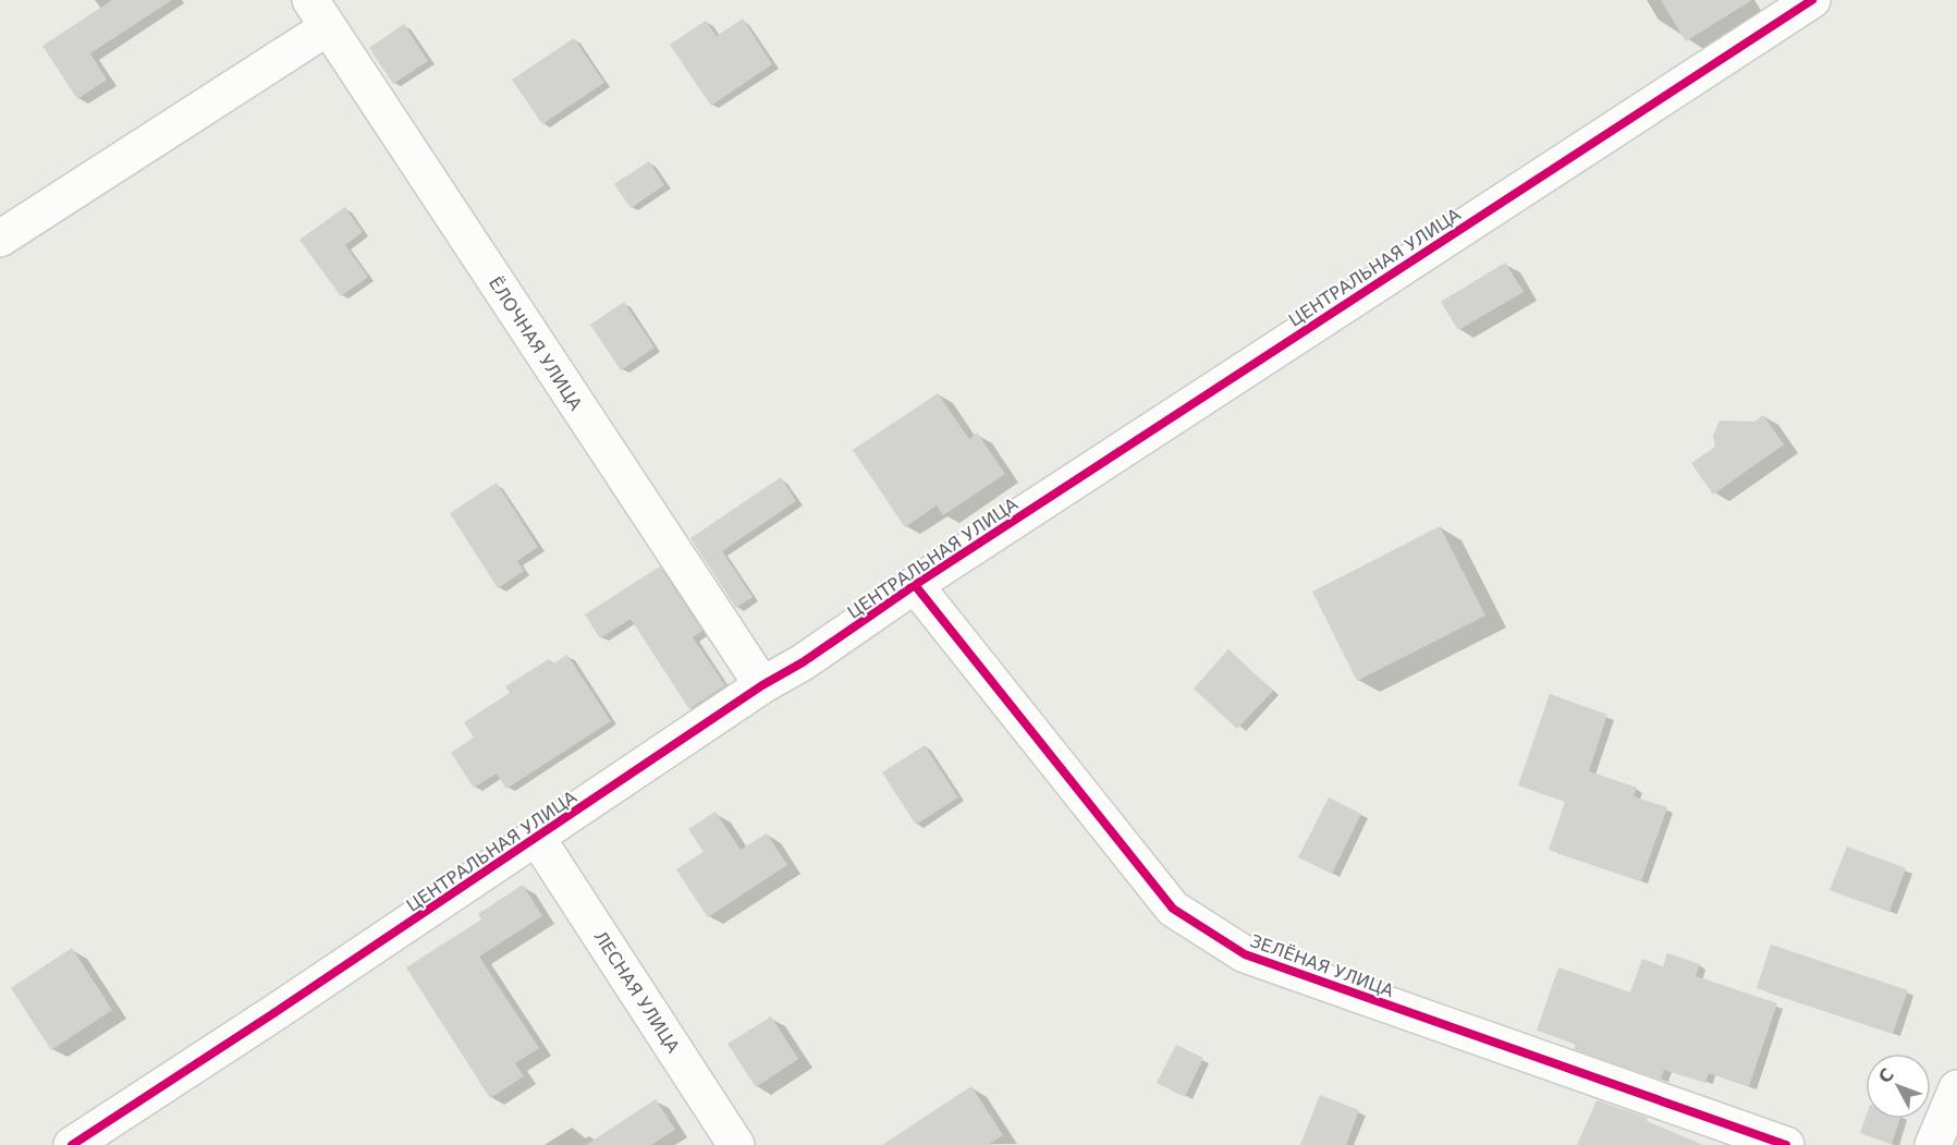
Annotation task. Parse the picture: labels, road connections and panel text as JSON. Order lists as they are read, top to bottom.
{
  "streets": {
    "street": [
      "ЦЕНТРАЛЬНАЯ УЛИЦА",
      "ЁЛОЧНАЯ УЛИЦА",
      "ЗЕЛЁНАЯ УЛИЦА",
      "ЛЕСНАЯ УЛИЦА"
    ]
  },
  "crossings": [
    ["ЦЕНТРАЛЬНАЯ УЛИЦА", "ЁЛОЧНАЯ УЛИЦА"],
    ["ЦЕНТРАЛЬНАЯ УЛИЦА", "ЗЕЛЁНАЯ УЛИЦА"],
    ["ЦЕНТРАЛЬНАЯ УЛИЦА", "ЛЕСНАЯ УЛИЦА"]
  ],
  "north": "top left"
}
